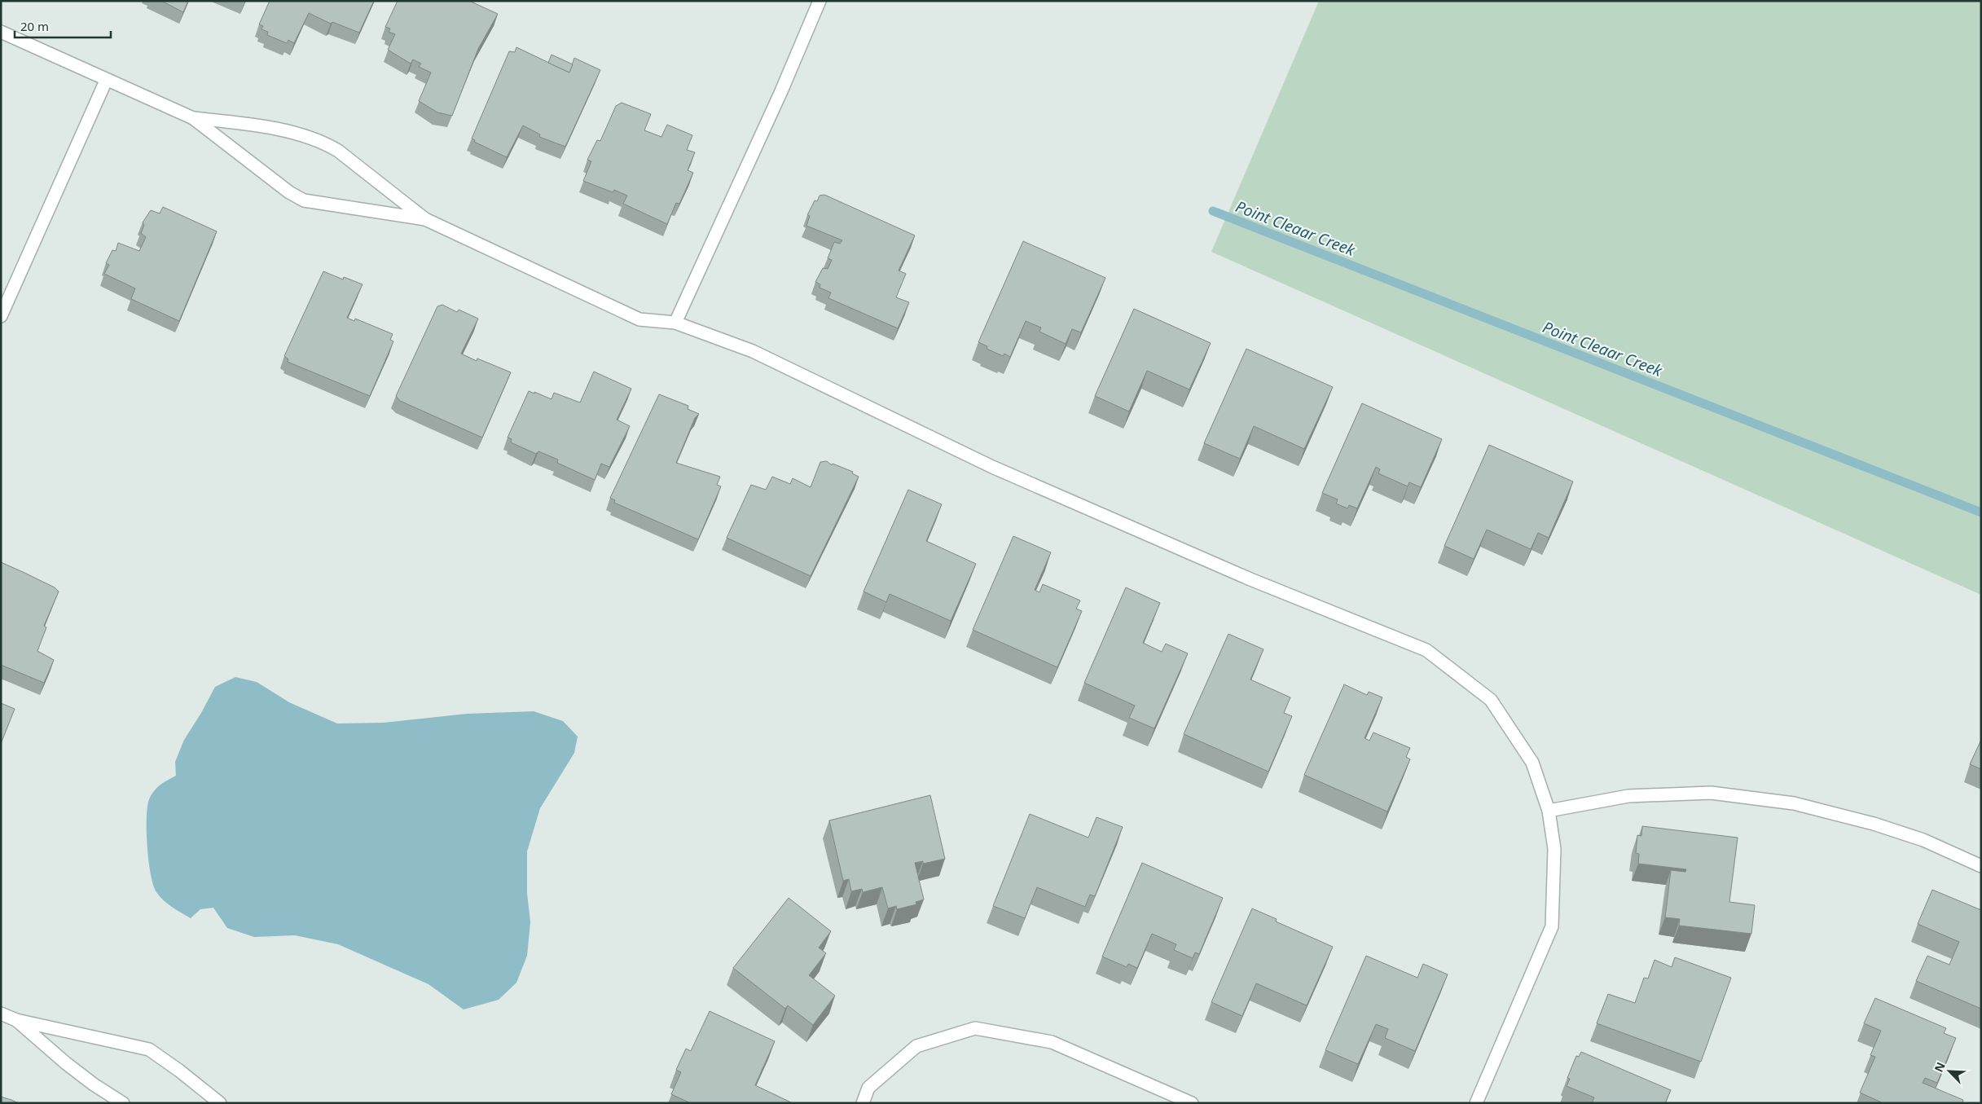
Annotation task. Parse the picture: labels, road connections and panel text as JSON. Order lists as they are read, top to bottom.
{
  "water": ["Point Cleaar Creek"],
  "scale_bar": "20 m",
  "north": "top left"
}
